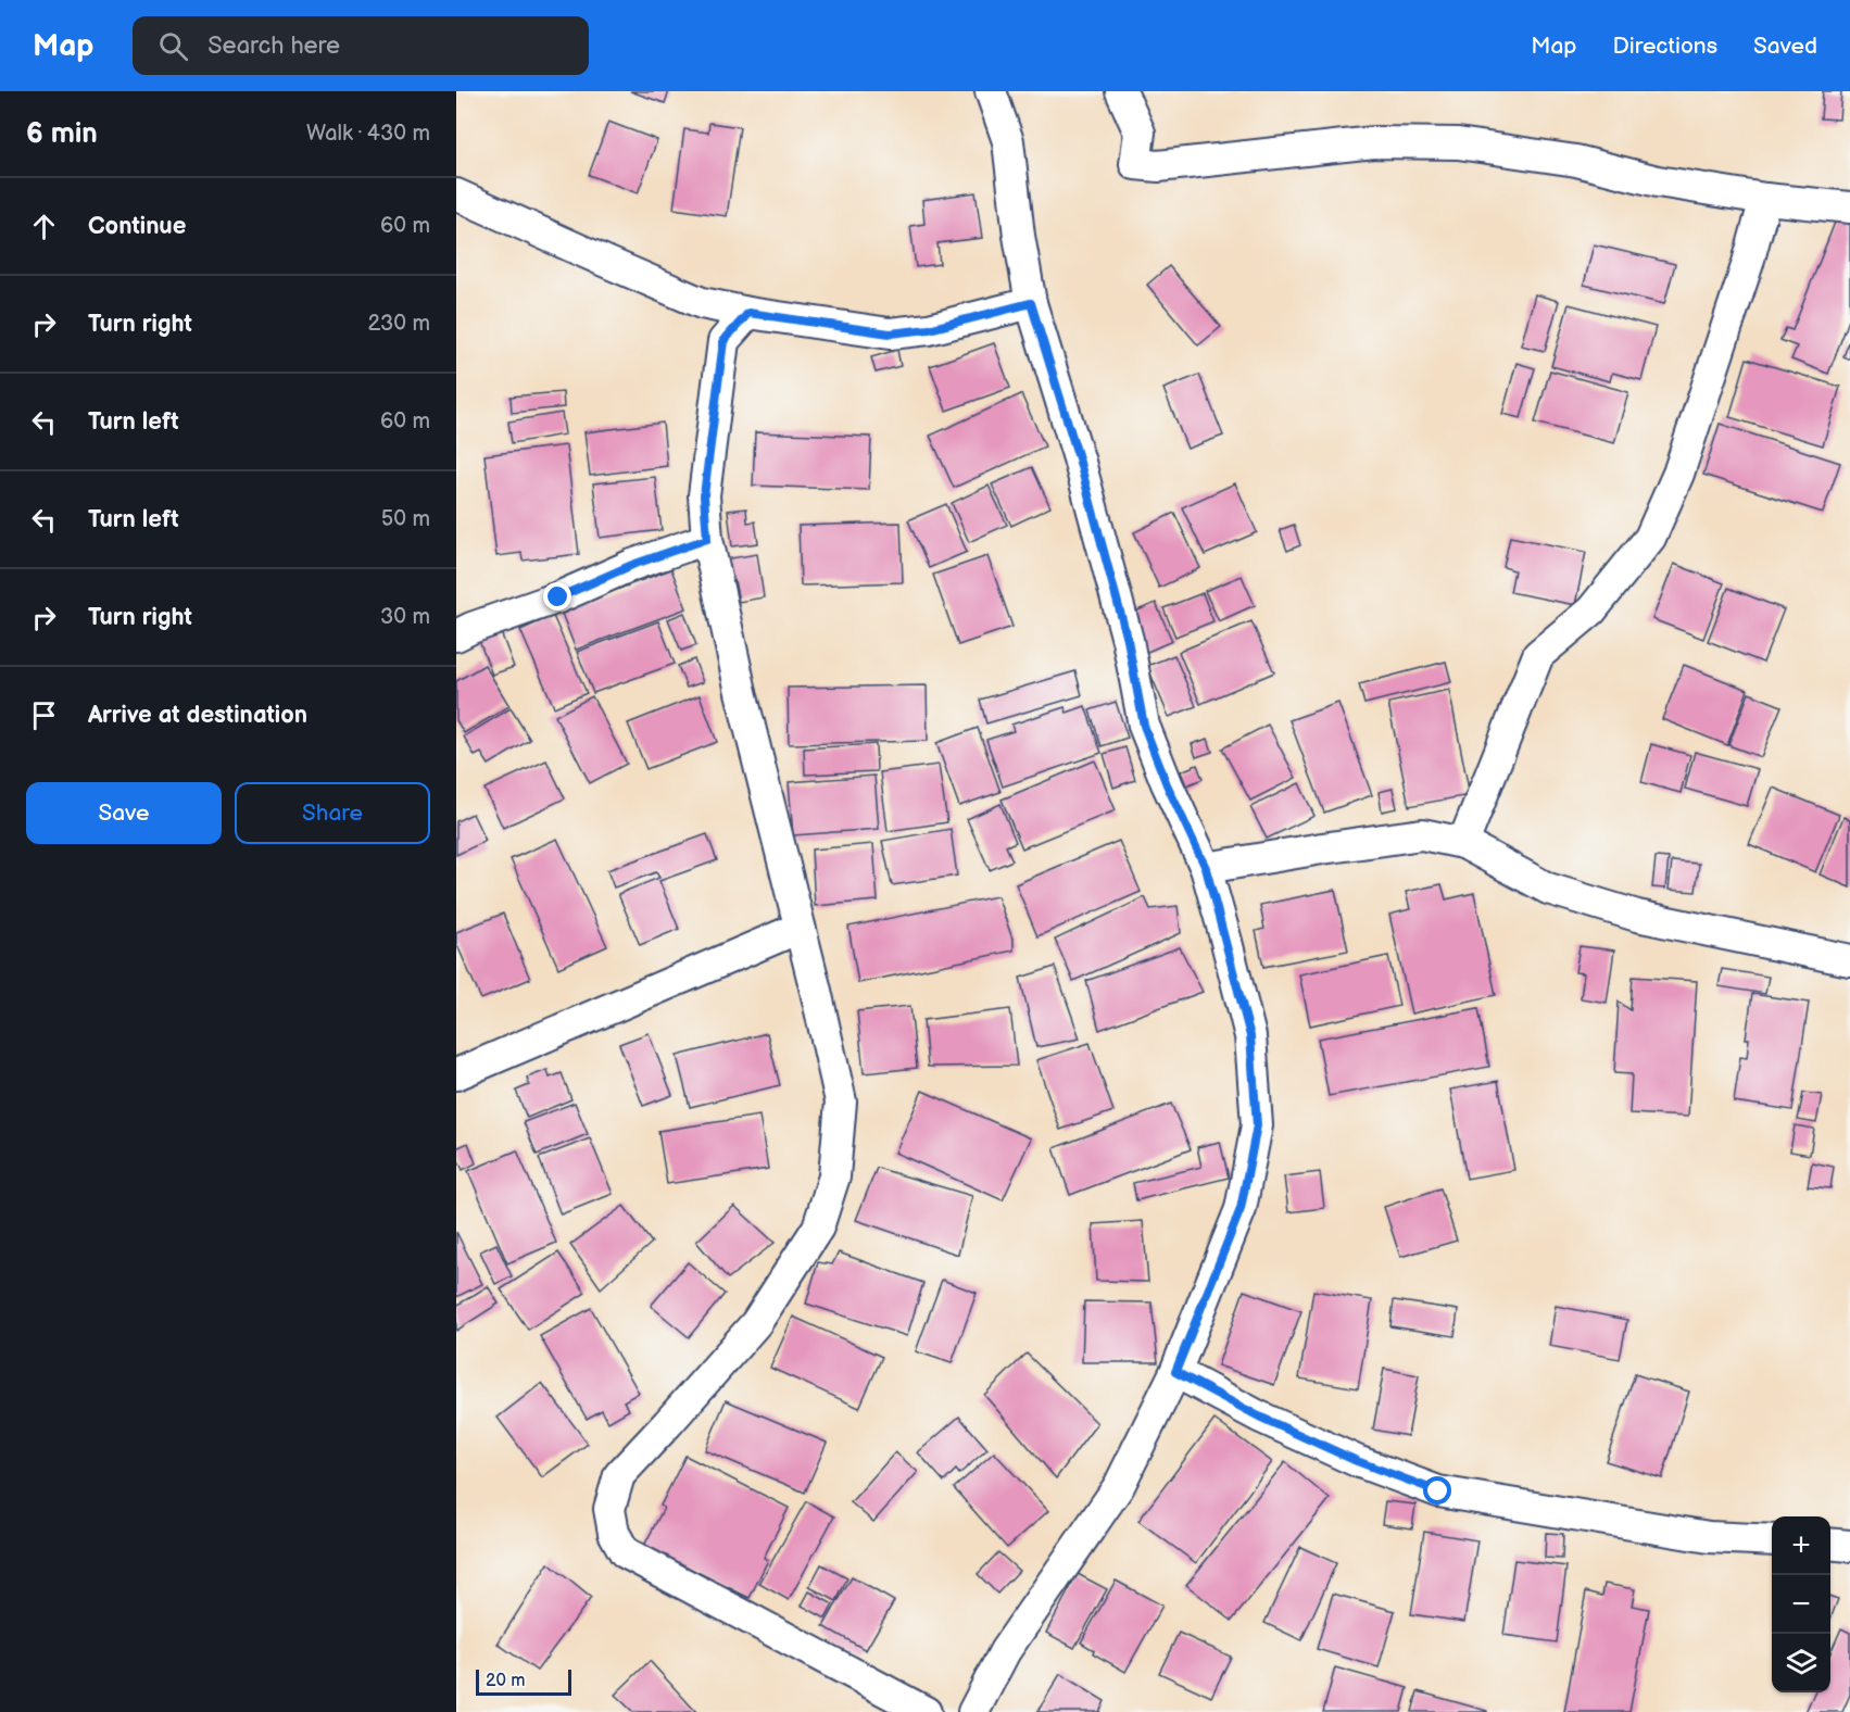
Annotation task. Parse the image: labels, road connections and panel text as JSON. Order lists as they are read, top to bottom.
{
  "scale_bar": "20 m",
  "page": {
    "header": "Map",
    "search": "Search here",
    "nav": ["Map", "Directions", "Saved"],
    "heading": ["6 min", "Walk · 430 m"],
    "list": [
      ["Continue", "60 m"],
      ["Turn right", "230 m"],
      ["Turn left", "60 m"],
      ["Turn left", "50 m"],
      ["Turn right", "30 m"],
      "Arrive at destination"
    ],
    "buttons": ["Save", "Share"],
    "map_buttons": ["+", "−"],
    "scale": "20 m"
  }
}
